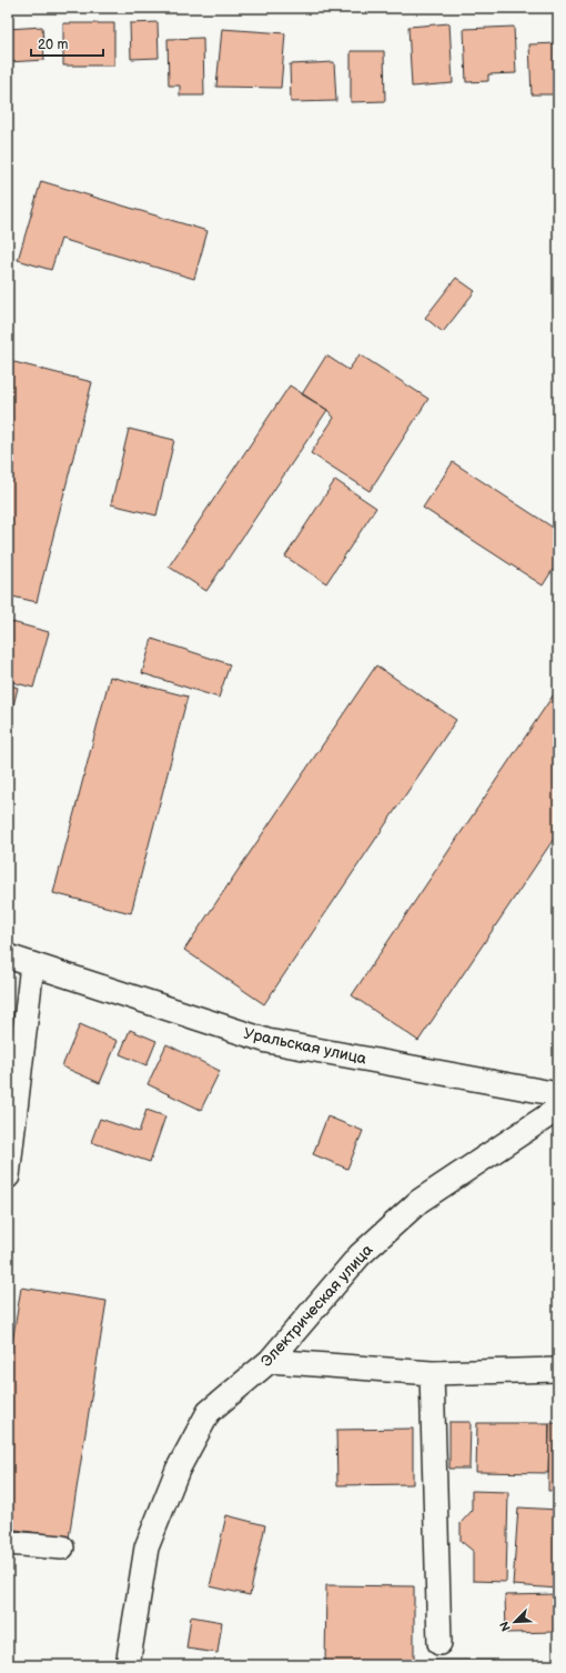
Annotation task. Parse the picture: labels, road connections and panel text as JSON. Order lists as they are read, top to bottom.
{
  "streets": {
    "street": ["Уральская улица", "Электрическая улица"]
  },
  "scale_bar": "20 m",
  "north": "bottom left"
}
